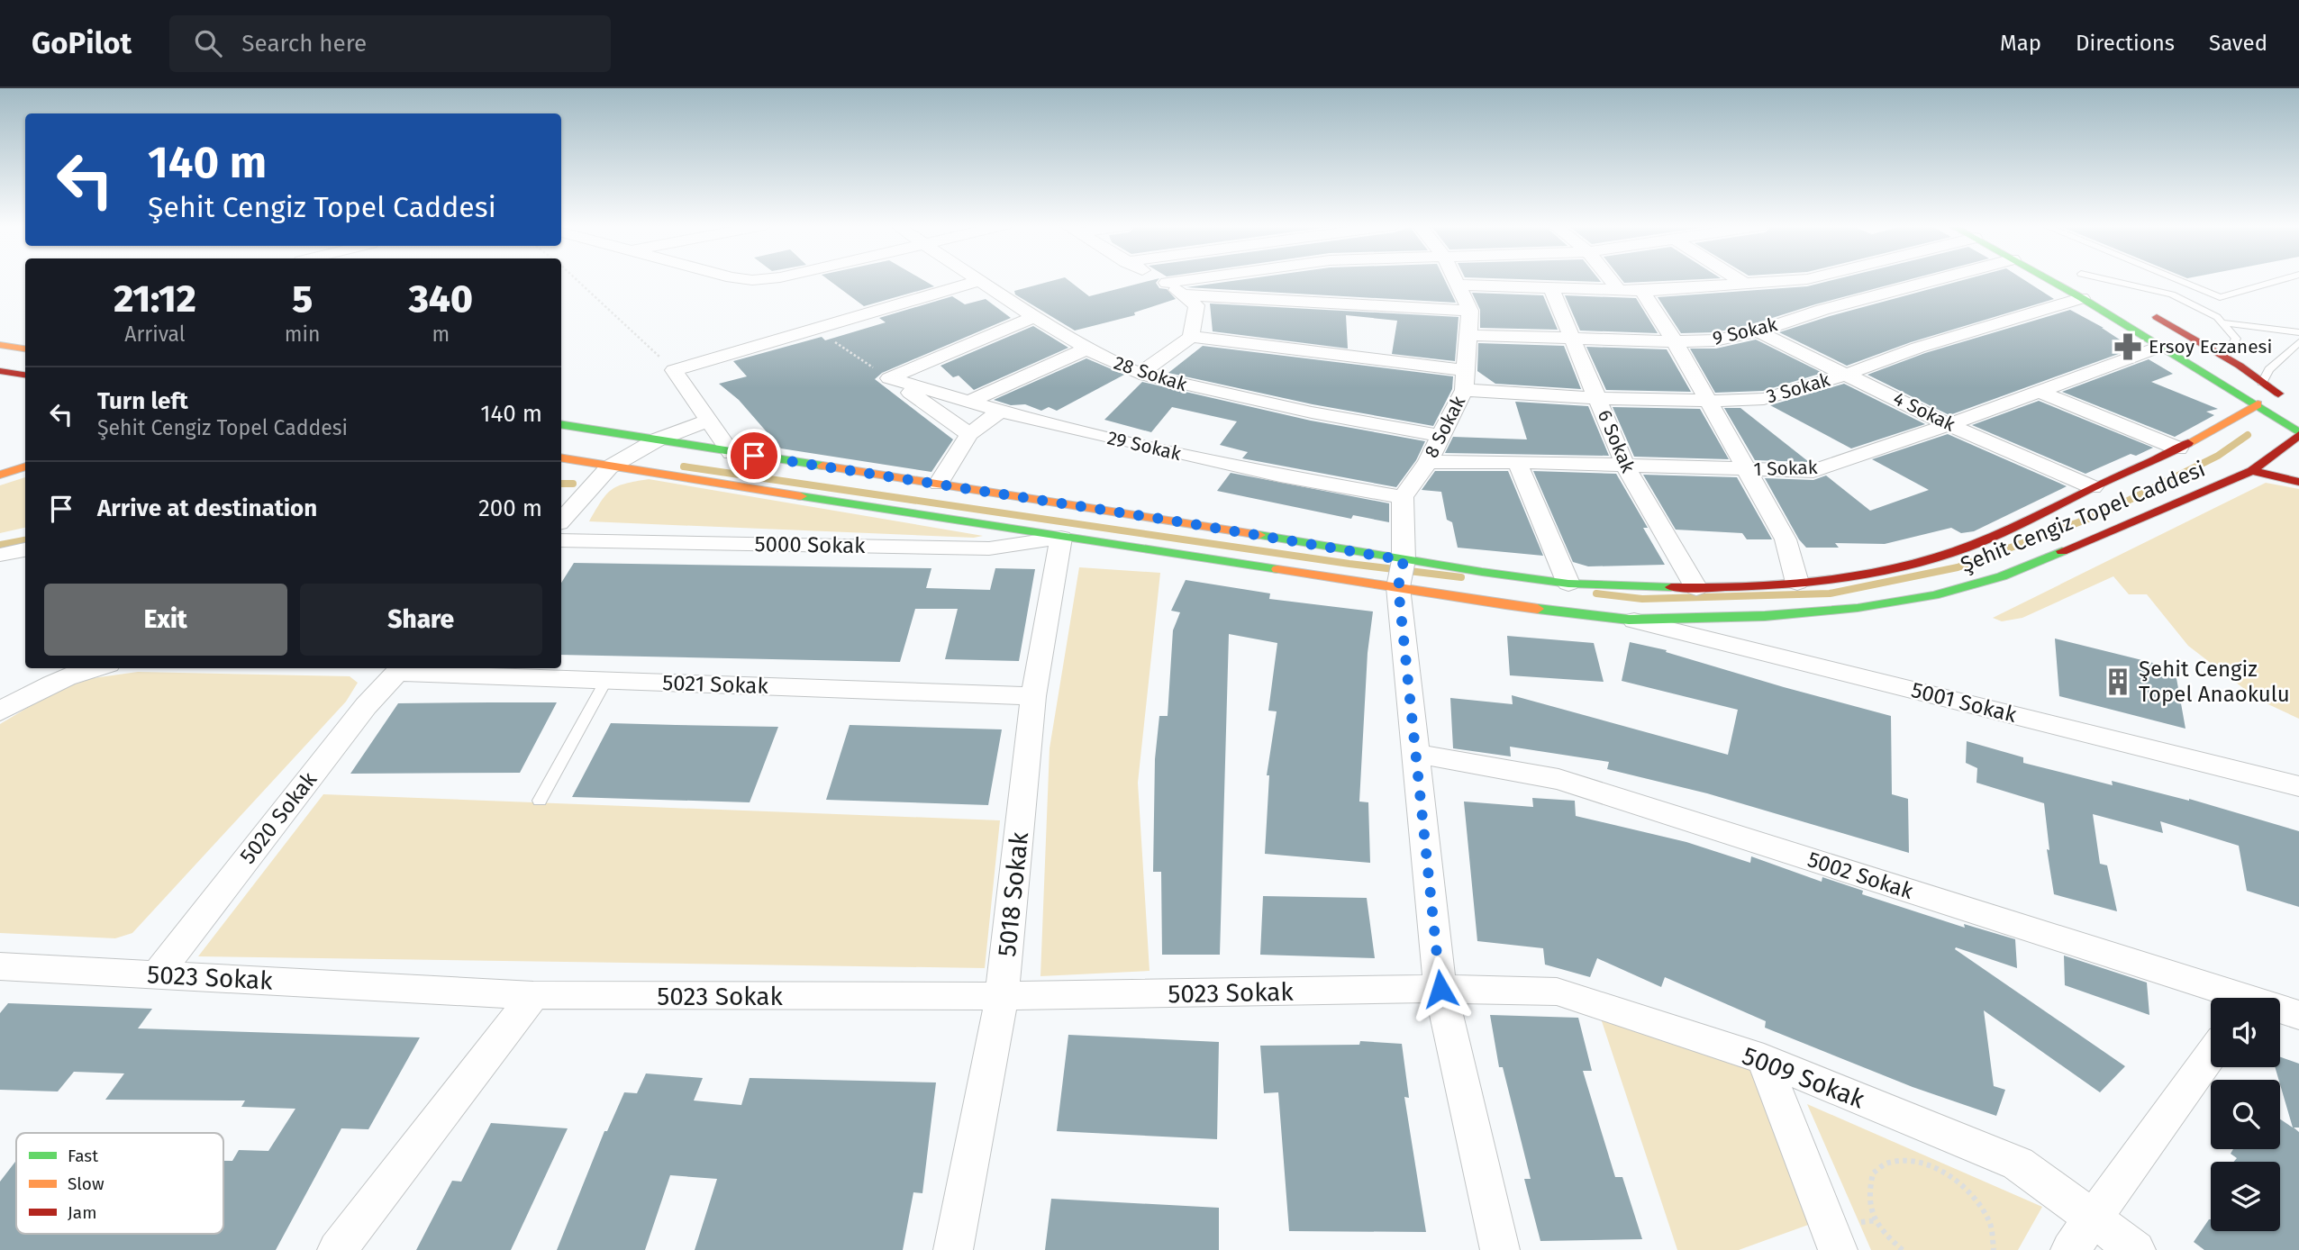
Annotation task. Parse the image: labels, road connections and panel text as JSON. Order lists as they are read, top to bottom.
{
  "streets": {
    "main road": ["Şehit Cengiz Topel Caddesi"],
    "street": [
      "9 Sokak",
      "28 Sokak",
      "3 Sokak",
      "4 Sokak",
      "8 Sokak",
      "6 Sokak",
      "29 Sokak",
      "1 Sokak",
      "5000 Sokak",
      "5021 Sokak",
      "5001 Sokak",
      "5020 Sokak",
      "5002 Sokak",
      "5018 Sokak",
      "5023 Sokak",
      "5009 Sokak"
    ]
  },
  "crossings": [
    ["9 Sokak", "4 Sokak"],
    ["9 Sokak", "8 Sokak"],
    ["9 Sokak", "6 Sokak"],
    ["28 Sokak", "8 Sokak"],
    ["3 Sokak", "4 Sokak"],
    ["3 Sokak", "8 Sokak"],
    ["3 Sokak", "6 Sokak"],
    ["4 Sokak", "1 Sokak"],
    ["4 Sokak", "Şehit Cengiz Topel Caddesi"],
    ["8 Sokak", "29 Sokak"],
    ["8 Sokak", "1 Sokak"],
    ["6 Sokak", "1 Sokak"],
    ["6 Sokak", "Şehit Cengiz Topel Caddesi"],
    ["Şehit Cengiz Topel Caddesi", "5000 Sokak"],
    ["Şehit Cengiz Topel Caddesi", "5001 Sokak"],
    ["Şehit Cengiz Topel Caddesi", "5018 Sokak"],
    ["5000 Sokak", "5018 Sokak"],
    ["5021 Sokak", "5020 Sokak"],
    ["5021 Sokak", "5018 Sokak"],
    ["5020 Sokak", "5023 Sokak"],
    ["5018 Sokak", "5023 Sokak"],
    ["5023 Sokak", "5009 Sokak"]
  ],
  "places": {
    "pharmacy": ["Ersoy Eczanesi"],
    "building": ["Şehit Cengiz Topel Anaokulu"]
  },
  "legend": ["Fast", "Slow", "Jam"],
  "page": {
    "header": "GoPilot",
    "search": "Search here",
    "nav": ["Map", "Directions", "Saved"],
    "turn": ["140 m", "Şehit Cengiz Topel Caddesi"],
    "eta": [
      "21:12",
      "Arrival",
      "5",
      "min",
      "340",
      "m"
    ],
    "list": [
      {
        "name": "Turn left",
        "note": "Şehit Cengiz Topel Caddesi",
        "value": "140 m"
      },
      {
        "name": "Arrive at destination",
        "value": "200 m"
      }
    ],
    "buttons": ["Exit", "Share"]
  }
}
